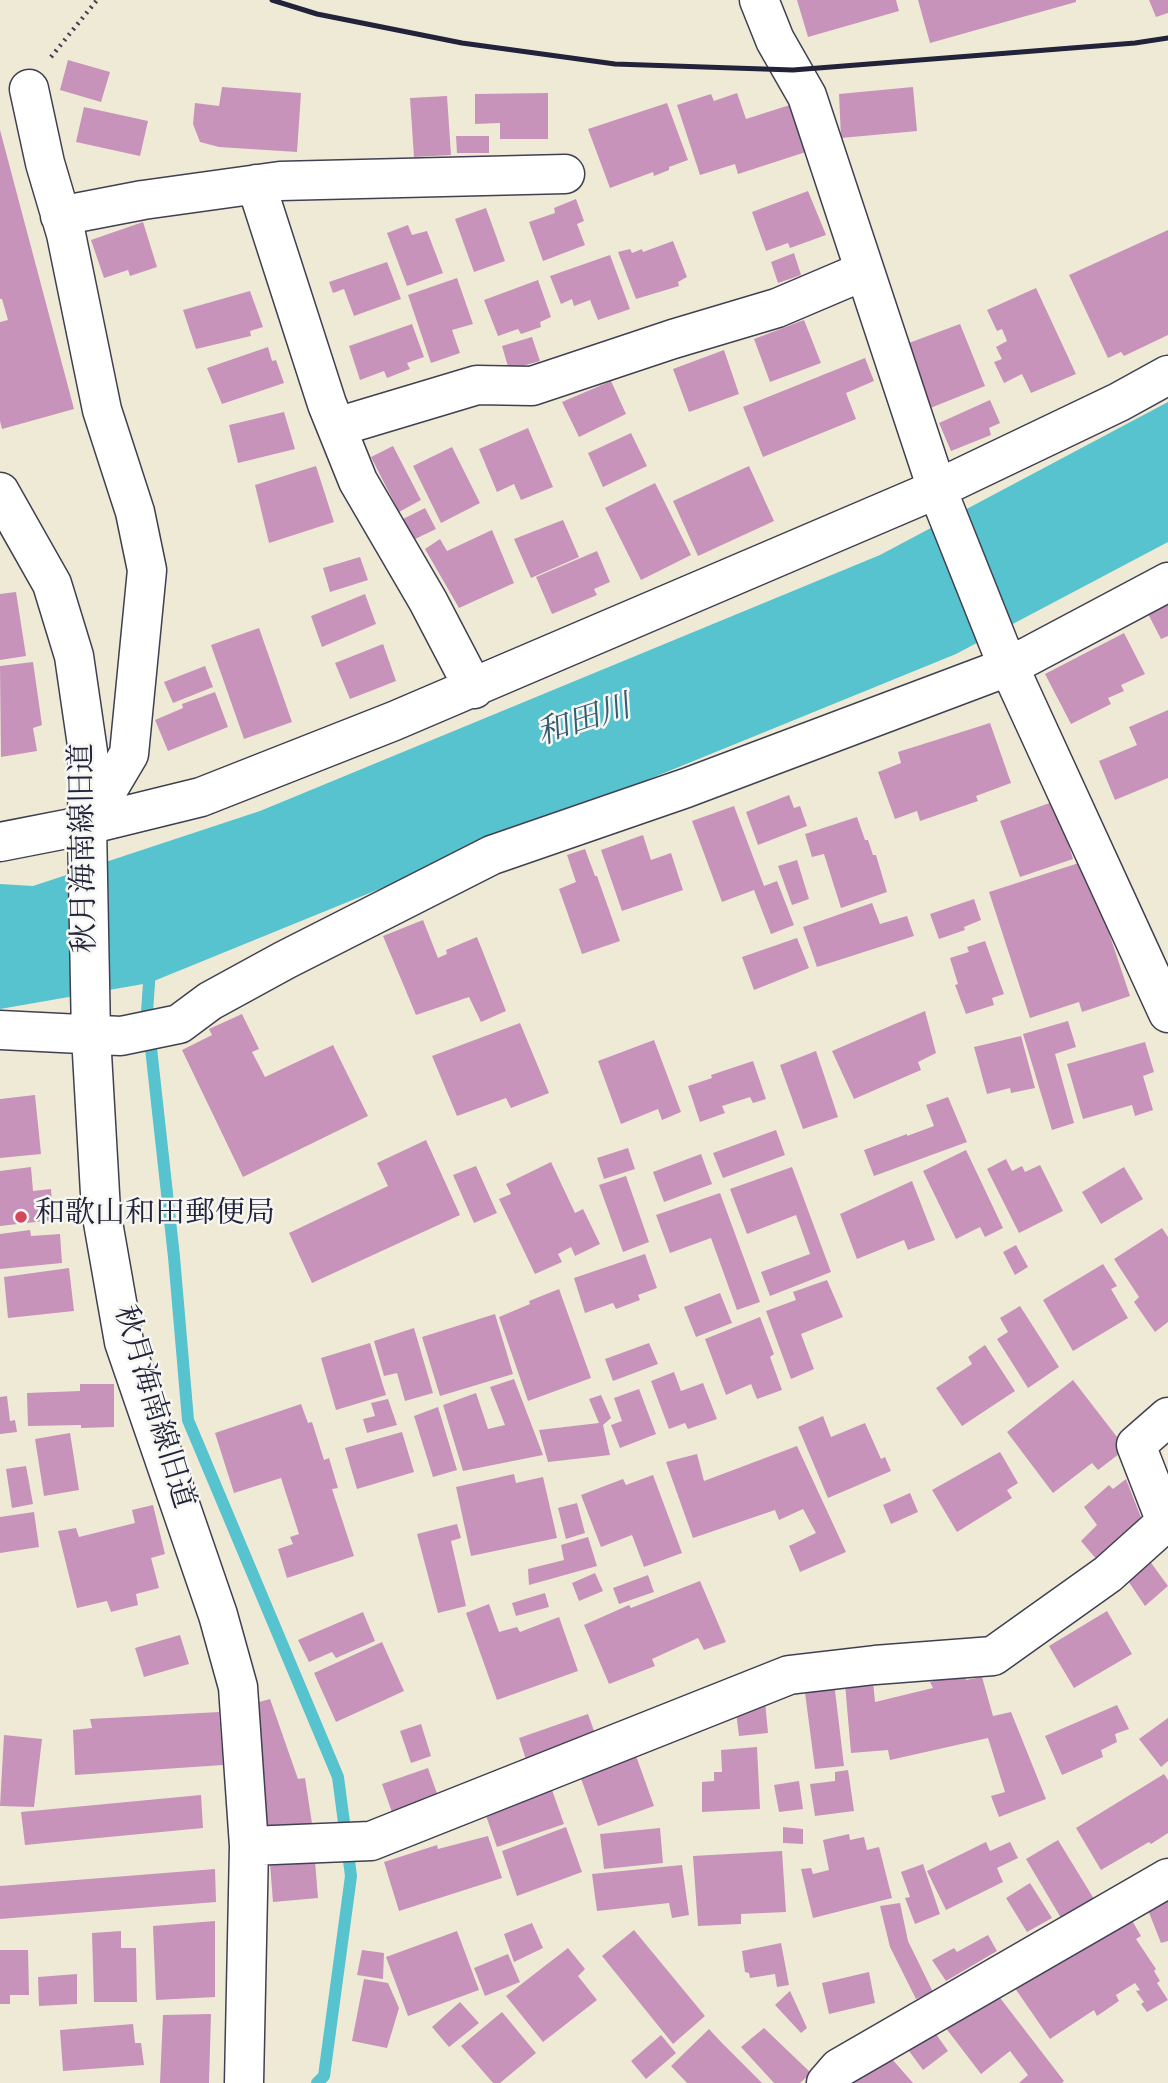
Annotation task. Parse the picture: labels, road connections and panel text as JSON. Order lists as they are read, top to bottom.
{
  "streets": {
    "street": ["秋月海南線旧道"]
  },
  "water": ["和田川"],
  "places": ["和歌山和田郵便局"]
}
